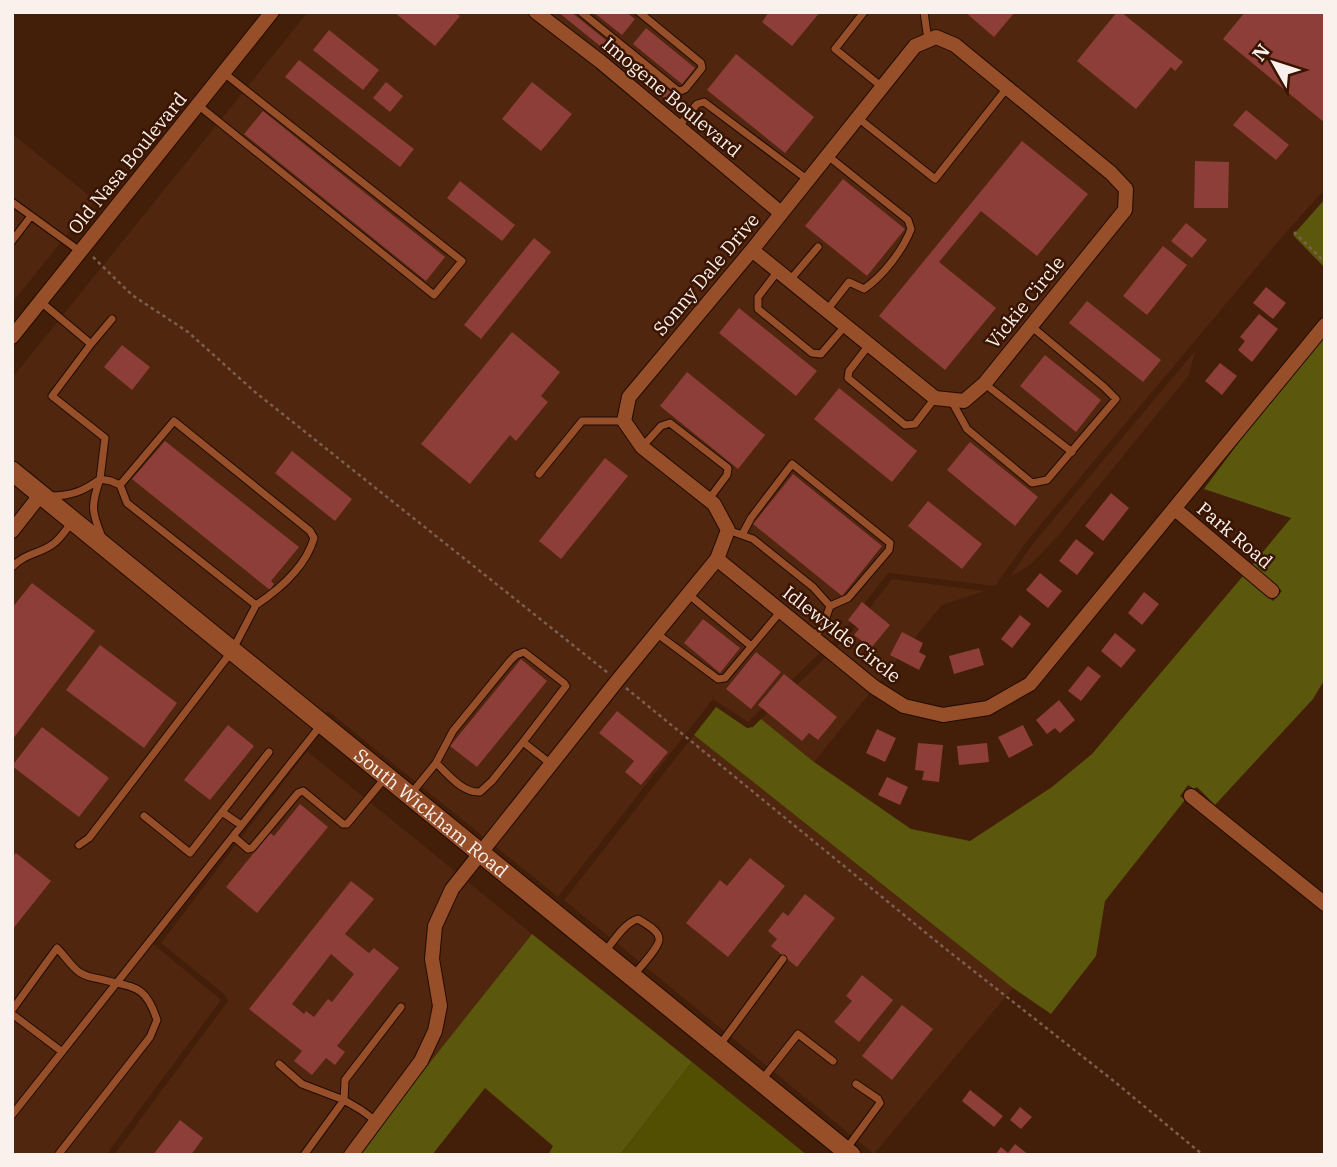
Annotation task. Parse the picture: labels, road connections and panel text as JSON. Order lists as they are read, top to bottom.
{
  "streets": {
    "main road": ["South Wickham Road"],
    "street": [
      "Imogene Boulevard",
      "Old Nasa Boulevard",
      "Sonny Dale Drive",
      "Vickie Circle",
      "Park Road",
      "Idlewylde Circle"
    ]
  },
  "crossings": [
    ["Imogene Boulevard", "Sonny Dale Drive"],
    ["Sonny Dale Drive", "Vickie Circle"],
    ["Park Road", "Idlewylde Circle"]
  ],
  "north": "top left"
}
